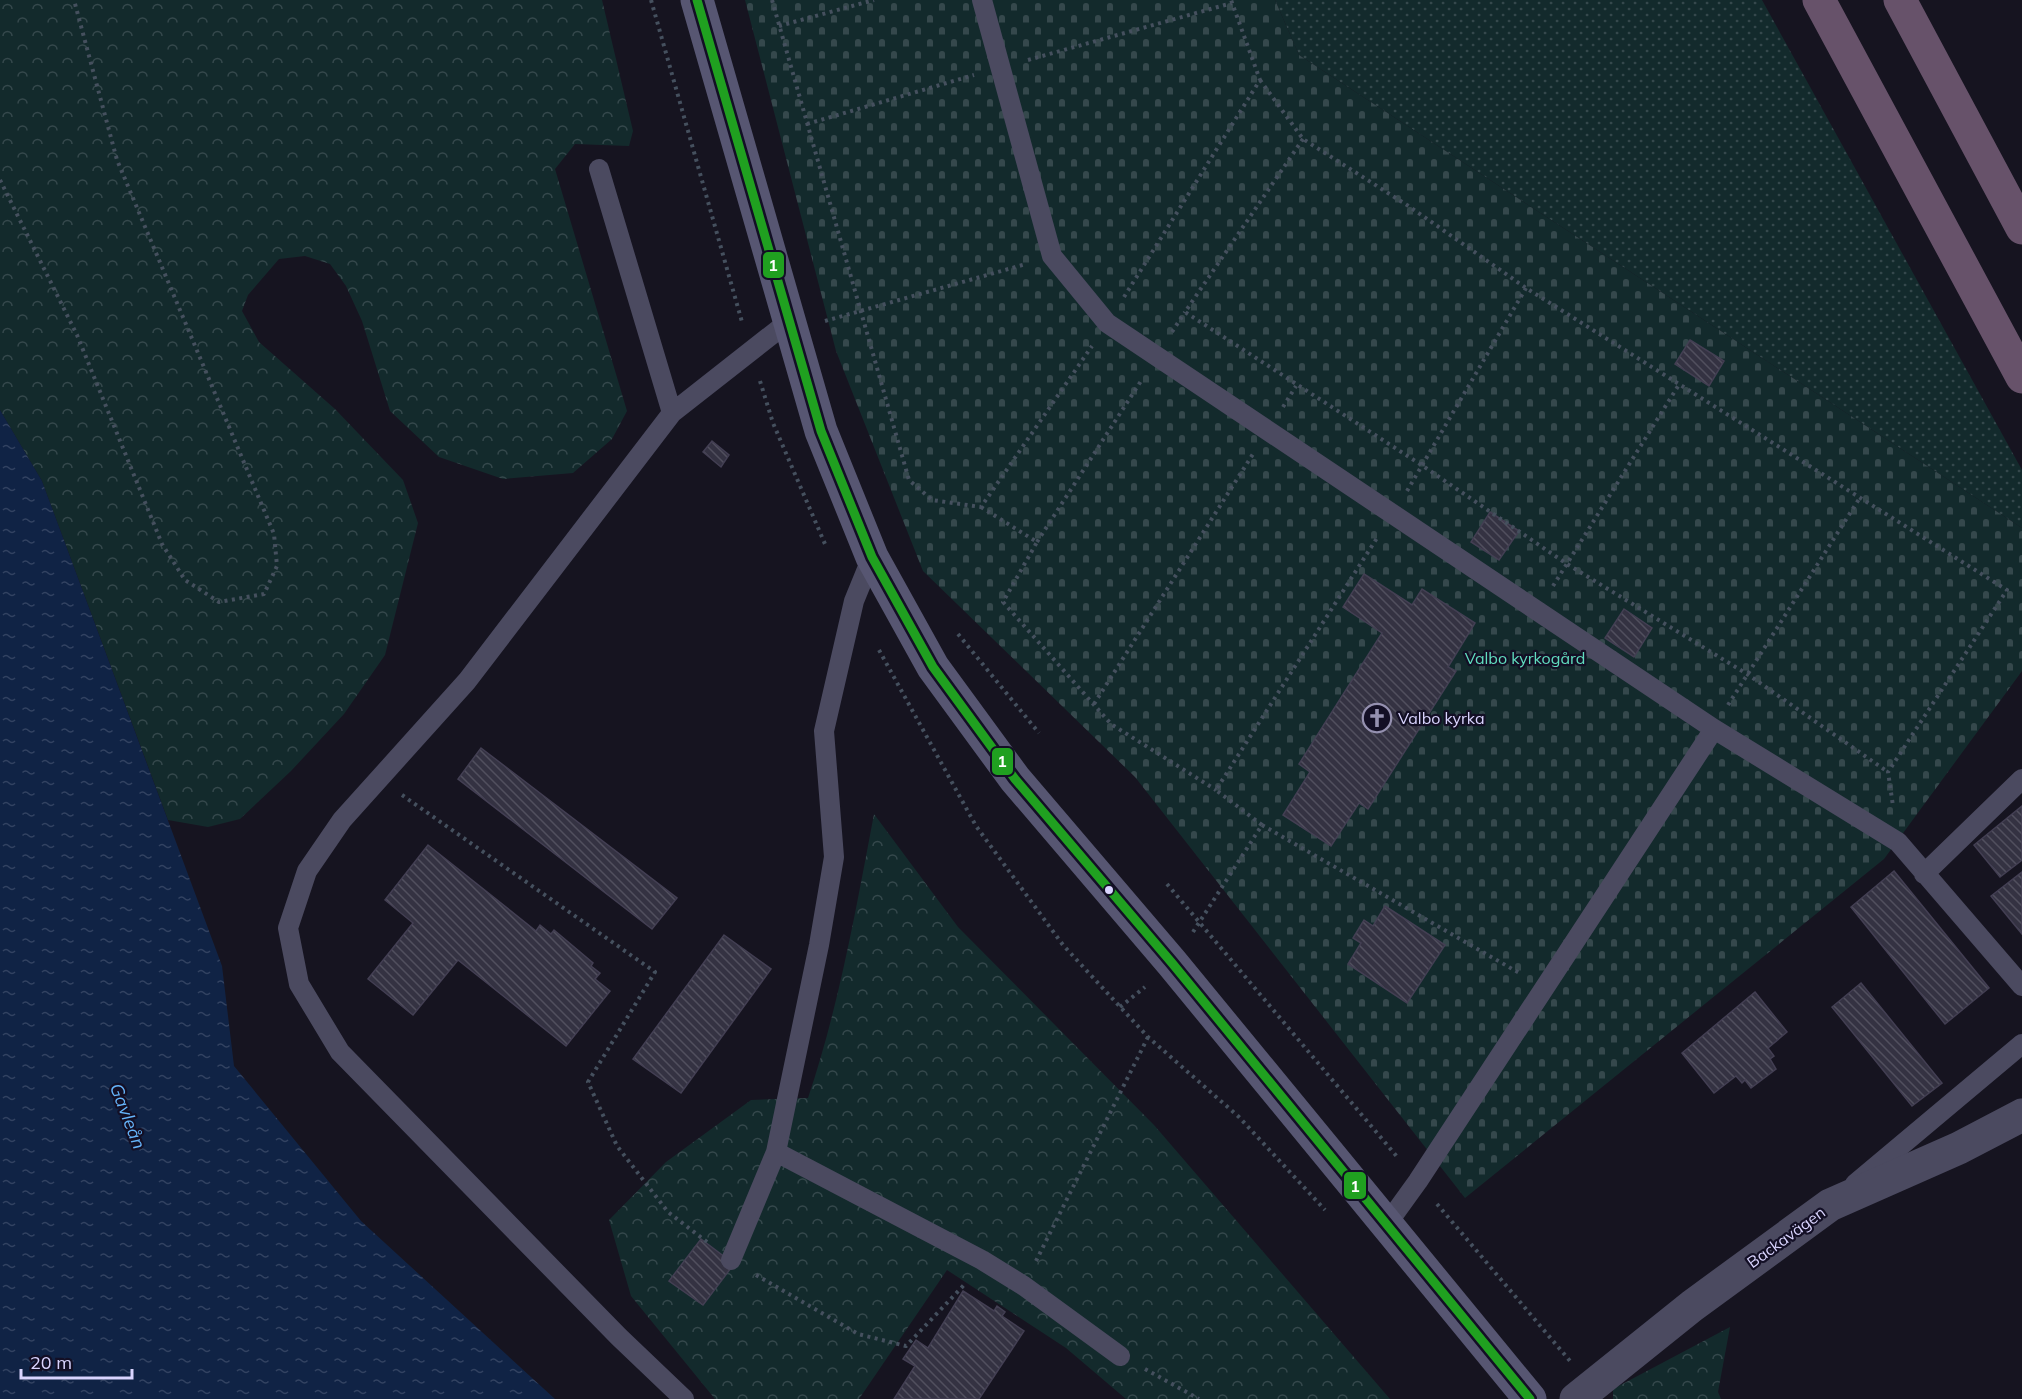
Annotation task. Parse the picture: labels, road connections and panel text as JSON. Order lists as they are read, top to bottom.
{
  "streets": {
    "street": ["Backavägen"]
  },
  "water": ["Gavleån"],
  "parks": ["Valbo kyrkogård"],
  "places": {
    "church": ["Valbo kyrka"]
  },
  "lines": ["transit line 1"],
  "scale_bar": "20 m"
}
